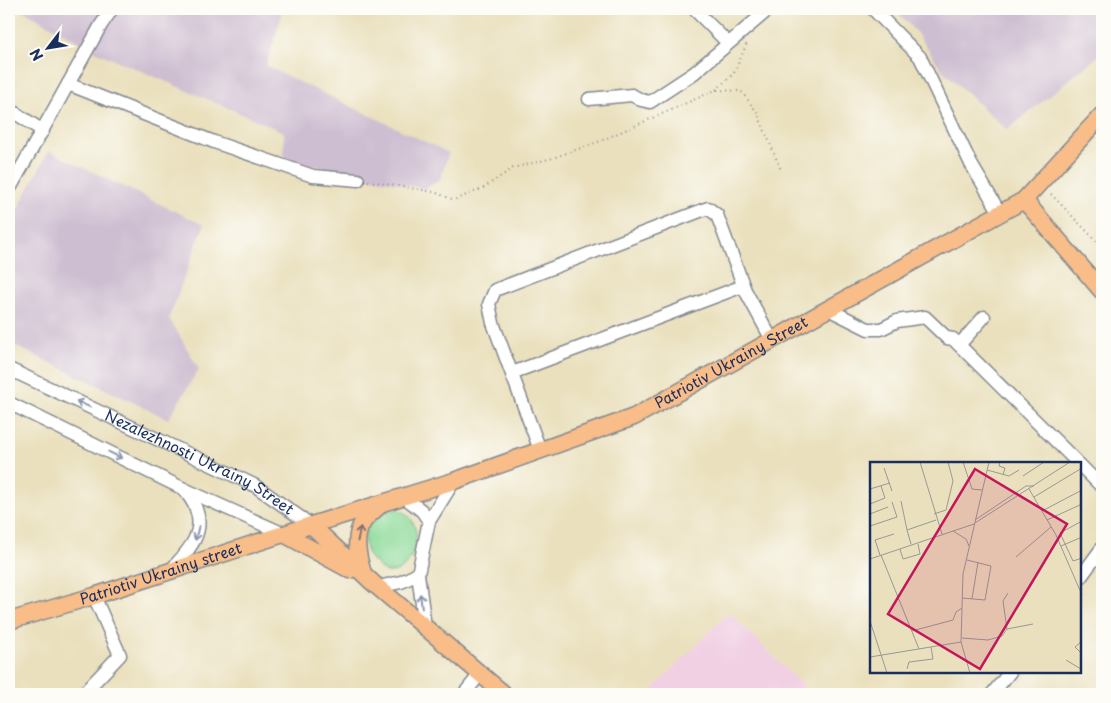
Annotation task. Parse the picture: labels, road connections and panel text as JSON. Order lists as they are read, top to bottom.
{
  "streets": {
    "main road": ["Patriotiv Ukrainy Street", "Nezalezhnosti Ukrainy Street", "Patriotiv Ukrainy street"]
  },
  "crossings": [
    ["Patriotiv Ukrainy Street", "Nezalezhnosti Ukrainy Street"],
    ["Patriotiv Ukrainy Street", "Patriotiv Ukrainy street"],
    ["Nezalezhnosti Ukrainy Street", "Patriotiv Ukrainy street"]
  ],
  "north": "bottom left"
}
